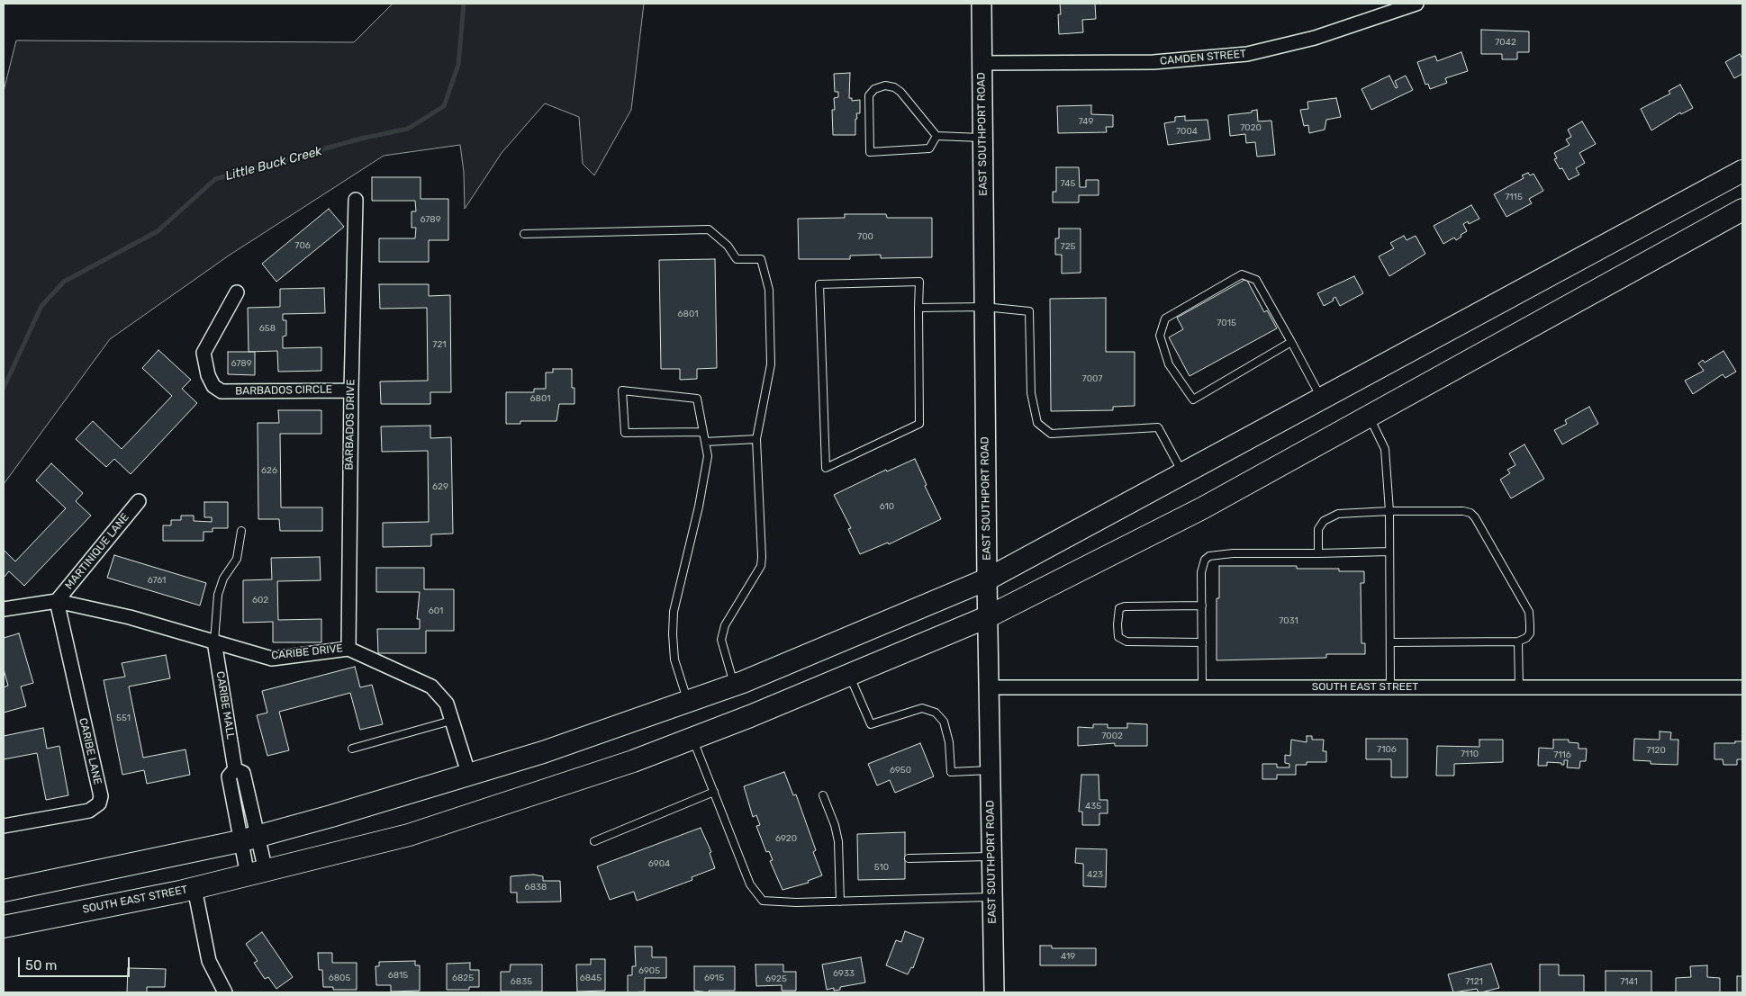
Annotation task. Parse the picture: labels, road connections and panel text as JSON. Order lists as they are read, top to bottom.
{
  "streets": {
    "main road": ["EAST SOUTHPORT ROAD", "SOUTH EAST STREET"],
    "street": [
      "CAMDEN STREET",
      "BARBADOS CIRCLE",
      "BARBADOS DRIVE",
      "MARTINIQUE LANE",
      "CARIBE DRIVE",
      "CARIBE MALL",
      "CARIBE LANE"
    ]
  },
  "crossings": [
    ["CAMDEN STREET", "EAST SOUTHPORT ROAD"],
    ["EAST SOUTHPORT ROAD", "SOUTH EAST STREET"],
    ["BARBADOS CIRCLE", "BARBADOS DRIVE"],
    ["BARBADOS DRIVE", "CARIBE DRIVE"],
    ["MARTINIQUE LANE", "CARIBE DRIVE"],
    ["MARTINIQUE LANE", "CARIBE LANE"],
    ["CARIBE DRIVE", "CARIBE MALL"],
    ["CARIBE DRIVE", "CARIBE LANE"],
    ["SOUTH EAST STREET", "CARIBE MALL"]
  ],
  "water": ["Little Buck Creek"],
  "house_numbers": [
    "7042",
    "749",
    "7020",
    "7004",
    "745",
    "7115",
    "6789",
    "700",
    "706",
    "725",
    "6801",
    "7015",
    "658",
    "721",
    "6789",
    "7007",
    "6801",
    "626",
    "629",
    "610",
    "6761",
    "602",
    "601",
    "7031",
    "551",
    "7002",
    "7106",
    "7120",
    "7110",
    "7116",
    "6950",
    "435",
    "6920",
    "6904",
    "510",
    "423",
    "6838",
    "419",
    "6905",
    "6933",
    "6815",
    "6805",
    "6825",
    "6845",
    "6915",
    "6925",
    "6835",
    "7121",
    "7141"
  ],
  "scale_bar": "50 m"
}
